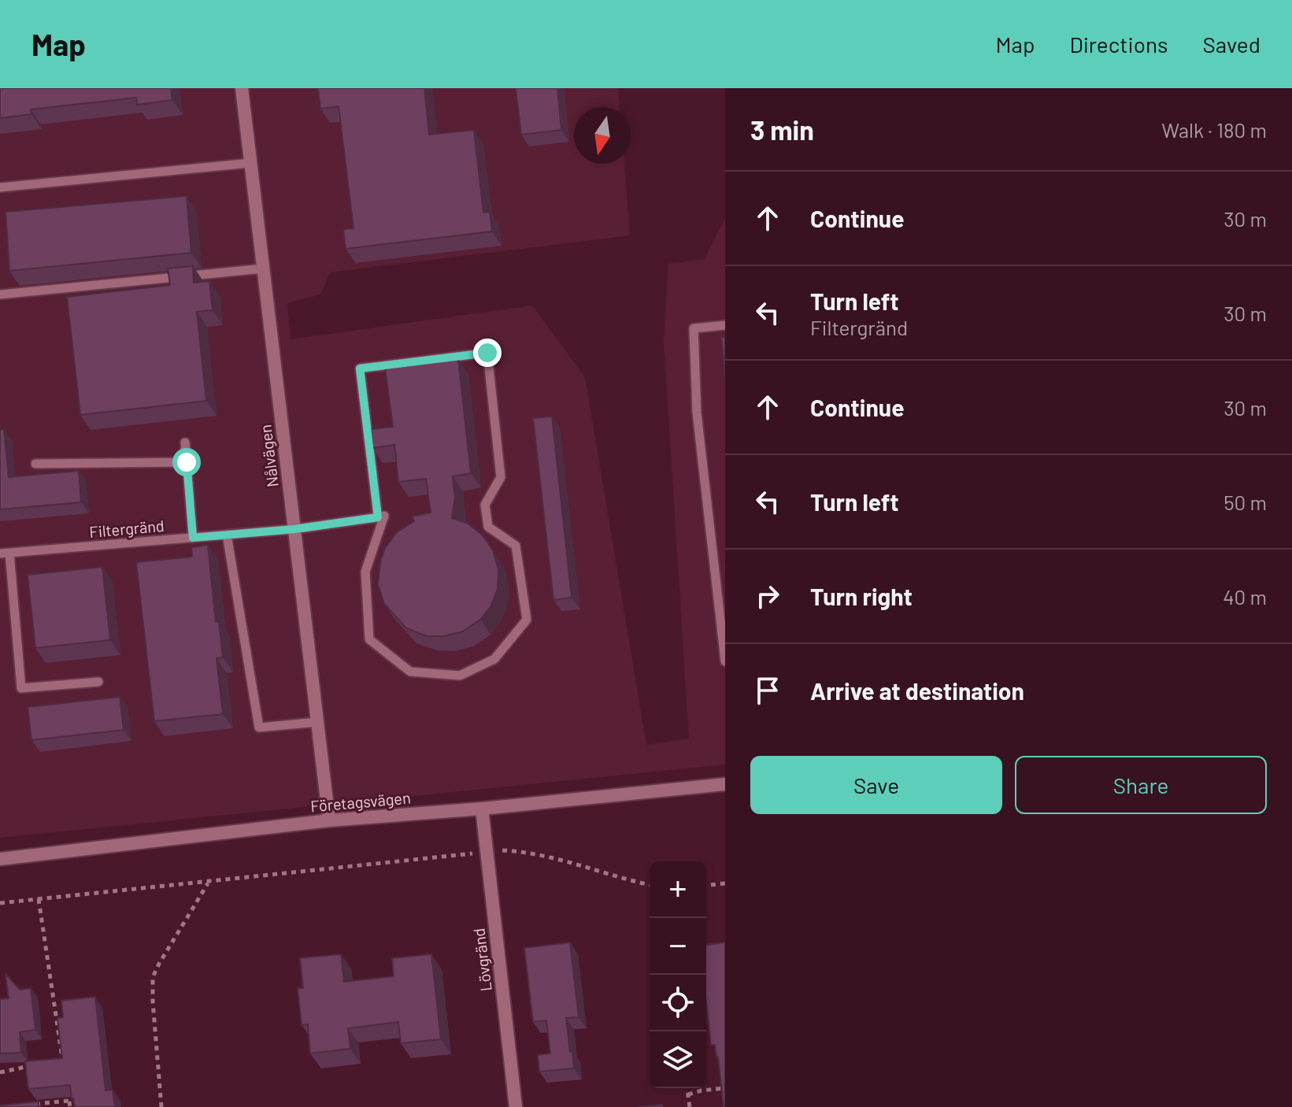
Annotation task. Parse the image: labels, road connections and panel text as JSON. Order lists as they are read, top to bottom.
{
  "streets": {
    "street": ["Nålvägen", "Företagsvägen", "Lövgränd"],
    "lane": ["Filtergränd"]
  },
  "crossings": [
    ["Nålvägen", "Filtergränd"],
    ["Nålvägen", "Företagsvägen"],
    ["Företagsvägen", "Lövgränd"]
  ],
  "north": "bottom",
  "page": {
    "header": "Map",
    "nav": ["Map", "Directions", "Saved"],
    "heading": ["3 min", "Walk · 180 m"],
    "list": [
      ["Continue", "30 m"],
      ["Turn left", "Filtergränd", "30 m"],
      ["Continue", "30 m"],
      ["Turn left", "50 m"],
      ["Turn right", "40 m"],
      "Arrive at destination"
    ],
    "buttons": ["Save", "Share"],
    "map_buttons": ["+", "−"]
  }
}
